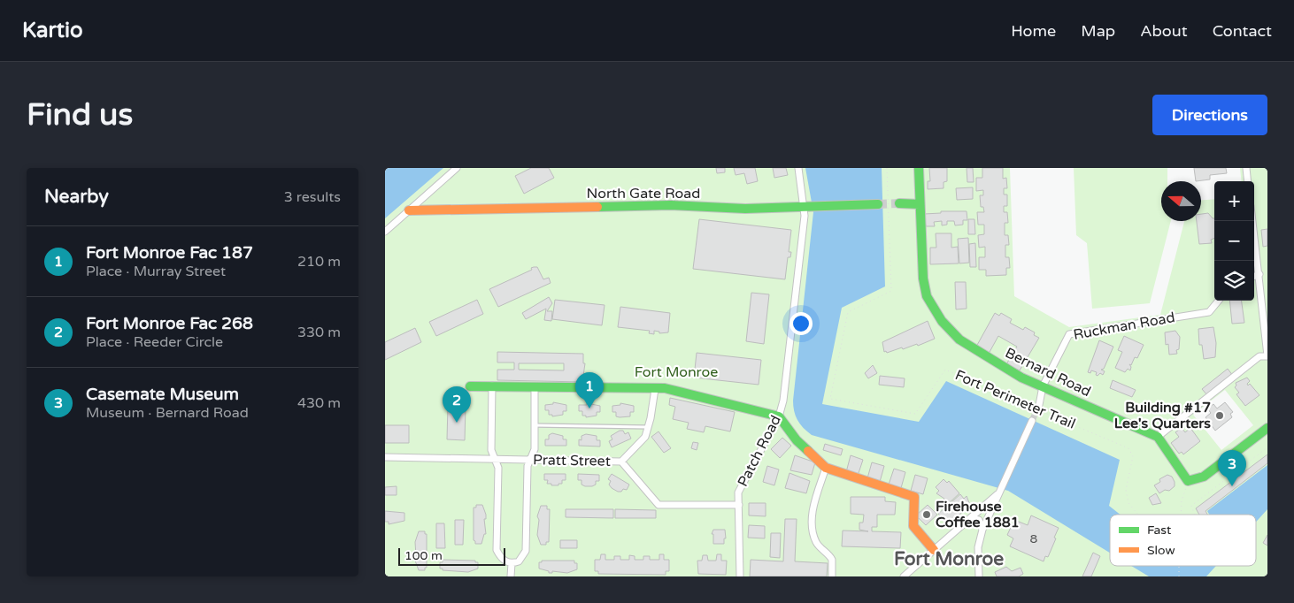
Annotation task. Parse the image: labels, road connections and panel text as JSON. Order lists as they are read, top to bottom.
{
  "streets": {
    "street": [
      "North Gate Road",
      "Ruckman Road",
      "Bernard Road",
      "Patch Road",
      "Pratt Street"
    ],
    "path": ["Fort Perimeter Trail"]
  },
  "crossings": [
    ["North Gate Road", "Patch Road"],
    ["Ruckman Road", "Bernard Road"],
    ["Patch Road", "Pratt Street"]
  ],
  "districts": ["Fort Monroe"],
  "parks": ["Fort Monroe"],
  "places": ["Building #17 Lee's Quarters", "Firehouse Coffee 1881"],
  "house_numbers": ["8"],
  "legend": ["Fast", "Slow"],
  "scale_bar": "100 m",
  "north": "left",
  "page": {
    "header": "Kartio",
    "nav": [
      "Home",
      "Map",
      "About",
      "Contact"
    ],
    "buttons": "Directions",
    "title": "Find us",
    "heading": ["Nearby", "3 results"],
    "map_buttons": ["+", "−"],
    "list": [
      {
        "mark": "1",
        "name": "Fort Monroe Fac 187",
        "note": "Place · Murray Street",
        "value": "210 m"
      },
      {
        "mark": "2",
        "name": "Fort Monroe Fac 268",
        "note": "Place · Reeder Circle",
        "value": "330 m"
      },
      {
        "mark": "3",
        "name": "Casemate Museum",
        "note": "Museum · Bernard Road",
        "value": "430 m"
      }
    ],
    "pins": ["1", "2", "3"],
    "scale": "100 m"
  }
}
